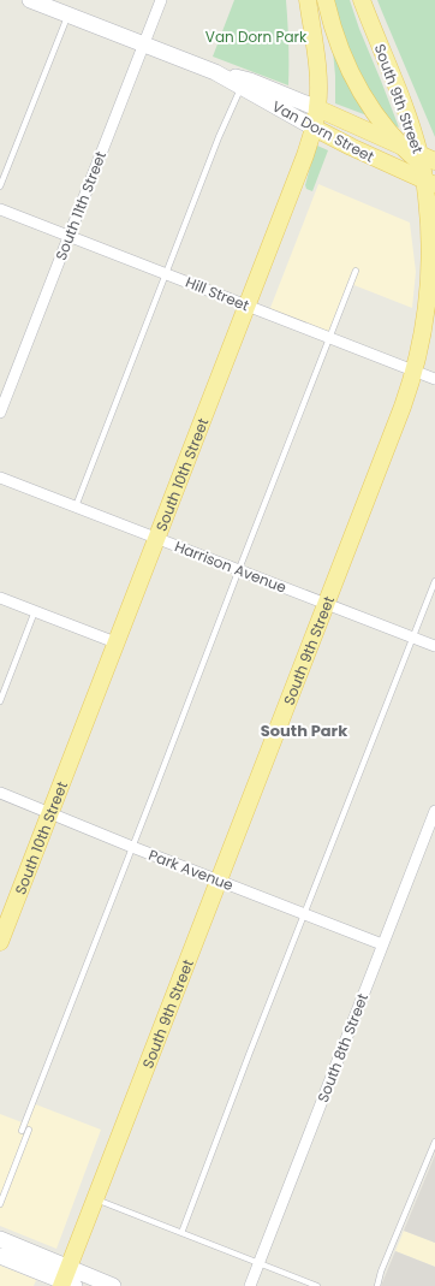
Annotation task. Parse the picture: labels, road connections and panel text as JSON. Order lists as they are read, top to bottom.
{
  "streets": {
    "main road": ["South 9th Street", "Van Dorn Street", "South 10th Street"],
    "street": [
      "South 11th Street",
      "Hill Street",
      "Harrison Avenue",
      "Park Avenue",
      "South 8th Street"
    ]
  },
  "crossings": [
    ["South 9th Street", "Van Dorn Street"],
    ["South 9th Street", "Hill Street"],
    ["South 9th Street", "Harrison Avenue"],
    ["South 9th Street", "Park Avenue"],
    ["Van Dorn Street", "South 11th Street"],
    ["Van Dorn Street", "South 10th Street"],
    ["South 11th Street", "Hill Street"],
    ["Hill Street", "South 10th Street"],
    ["South 10th Street", "Harrison Avenue"],
    ["South 10th Street", "Park Avenue"],
    ["Park Avenue", "South 8th Street"]
  ],
  "districts": ["South Park"],
  "parks": ["Van Dorn Park"]
}
